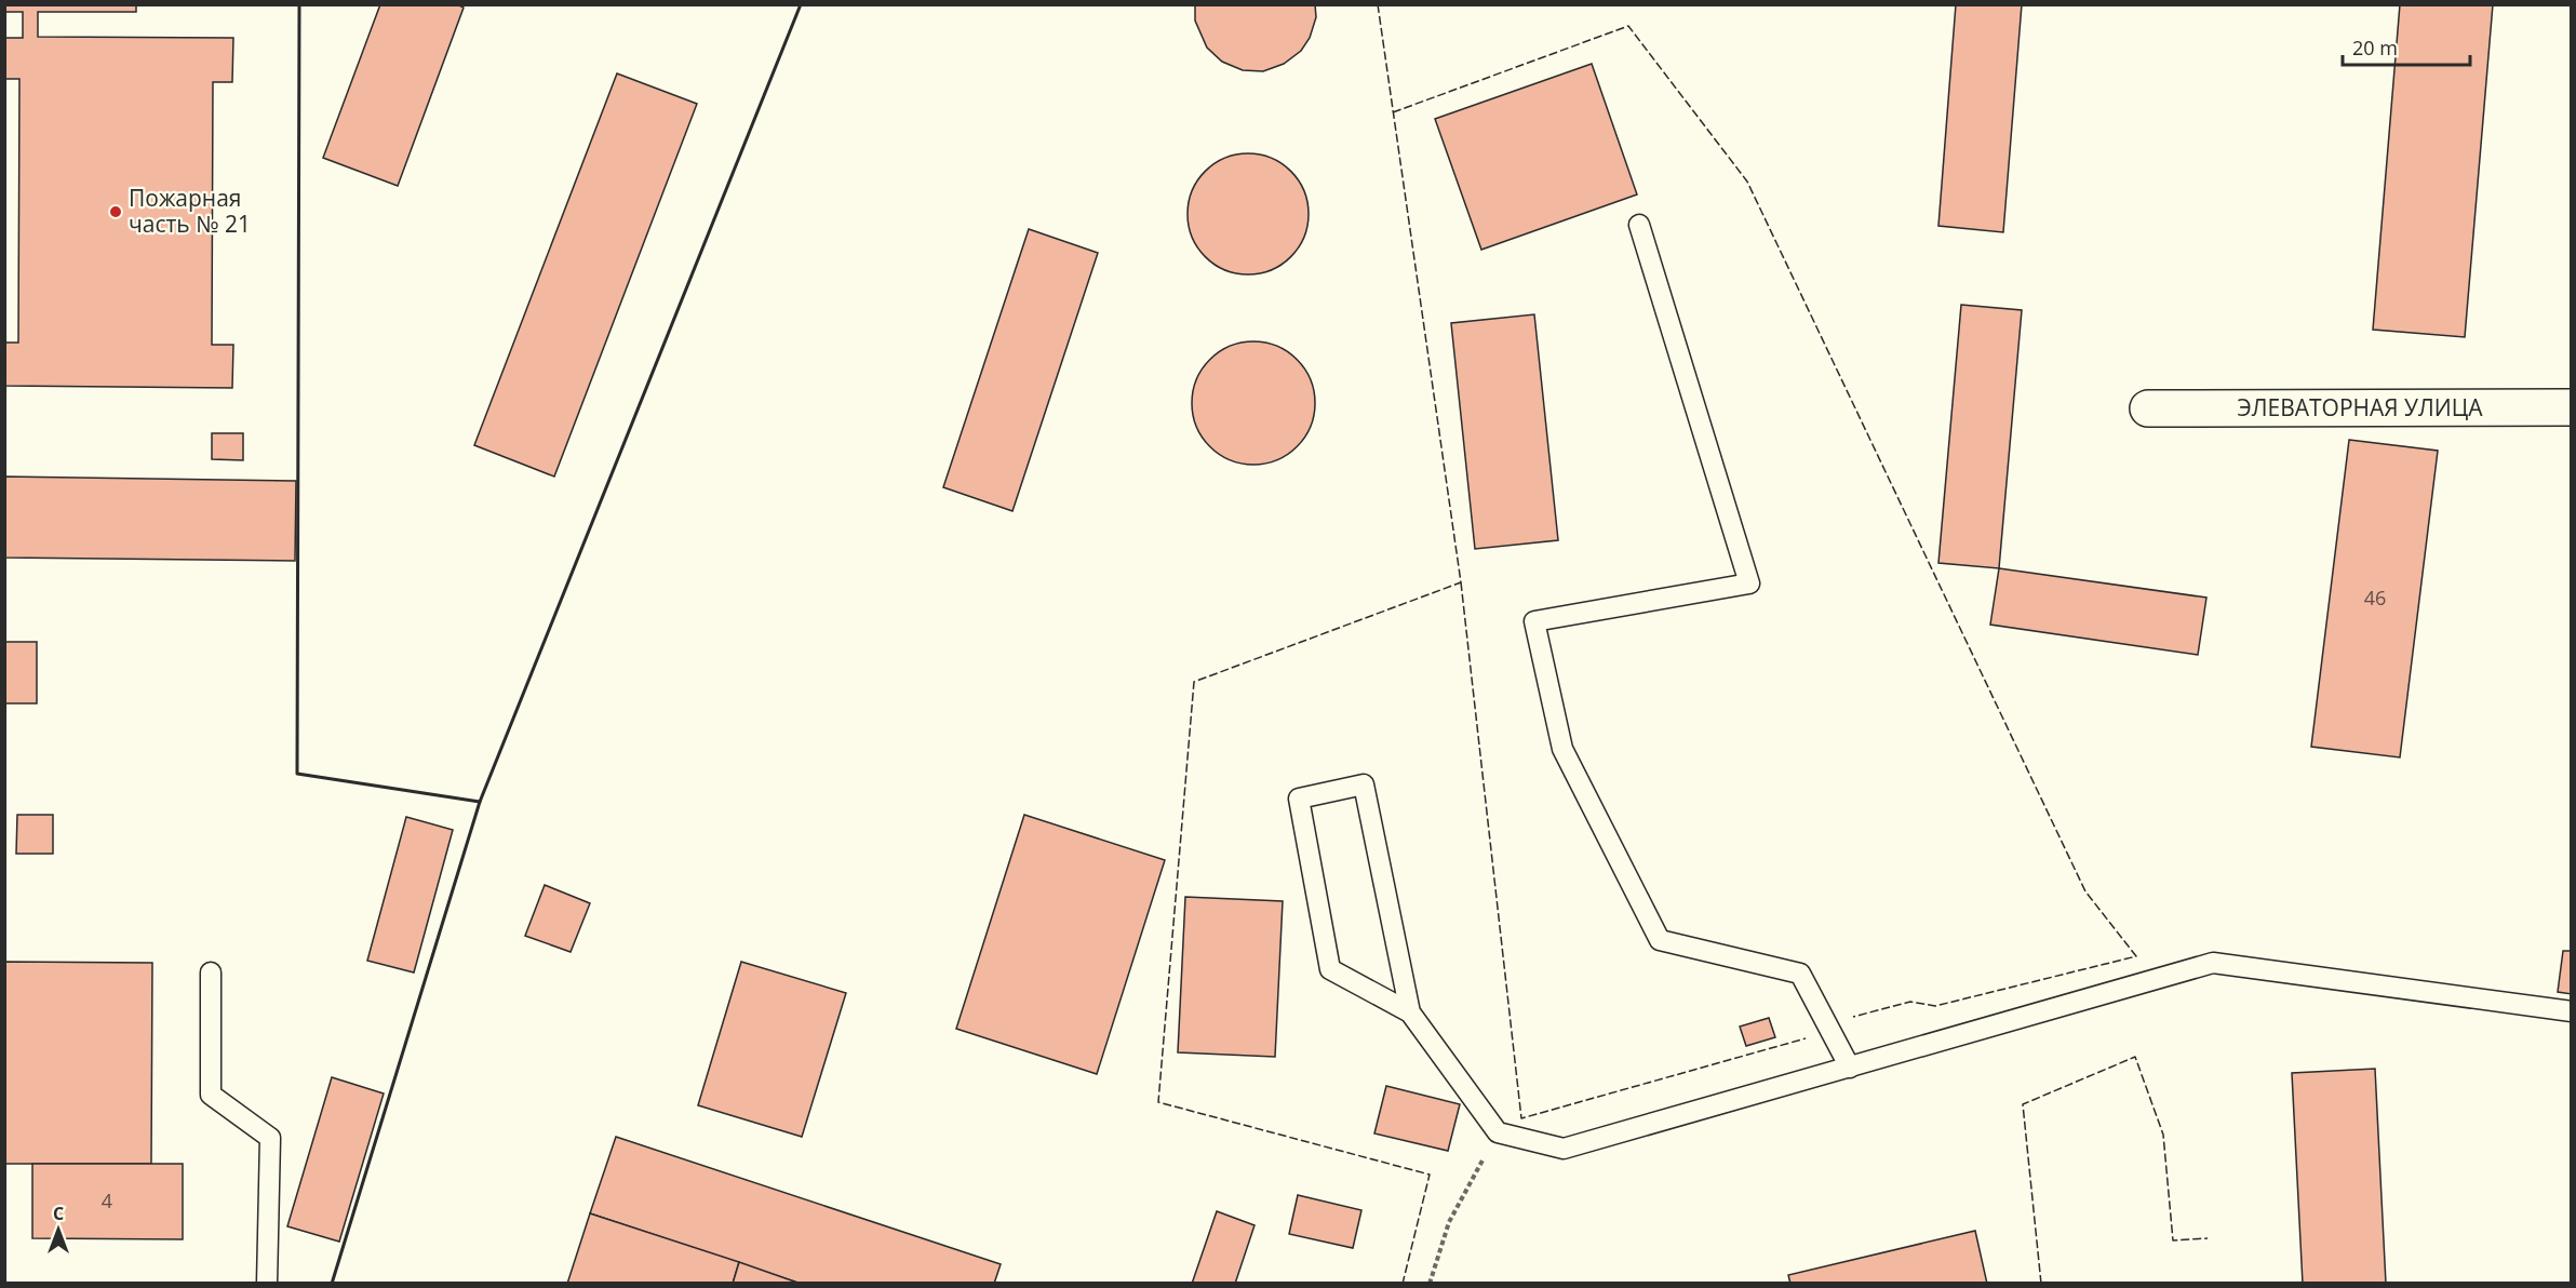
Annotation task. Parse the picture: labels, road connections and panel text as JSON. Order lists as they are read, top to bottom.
{
  "streets": {
    "street": ["ЭЛЕВАТОРНАЯ УЛИЦА"]
  },
  "places": ["Пожарная часть № 21"],
  "house_numbers": ["46", "4"],
  "scale_bar": "20 m",
  "north": "top"
}
